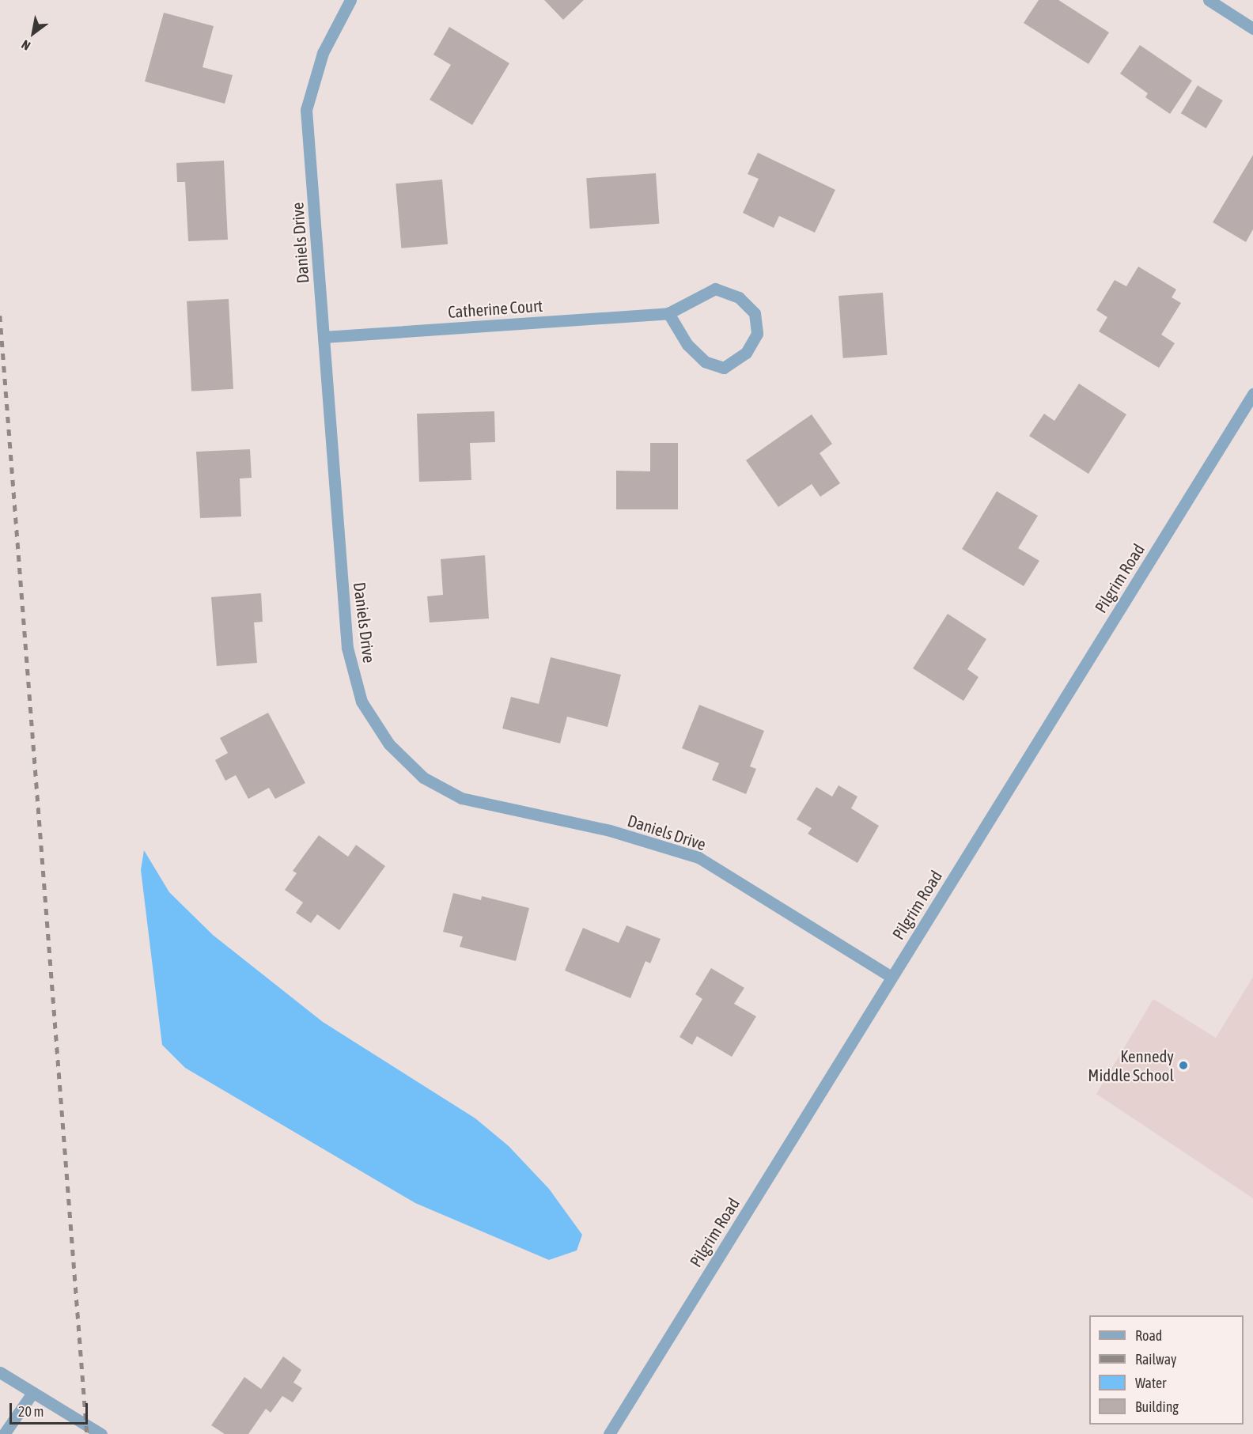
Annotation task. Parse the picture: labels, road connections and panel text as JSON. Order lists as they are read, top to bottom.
{
  "streets": {
    "street": ["Daniels Drive", "Catherine Court", "Pilgrim Road"]
  },
  "crossings": [
    ["Daniels Drive", "Catherine Court"],
    ["Daniels Drive", "Pilgrim Road"]
  ],
  "places": ["Kennedy Middle School"],
  "legend": [
    "Road",
    "Railway",
    "Water",
    "Building"
  ],
  "scale_bar": "20 m",
  "north": "bottom left"
}
